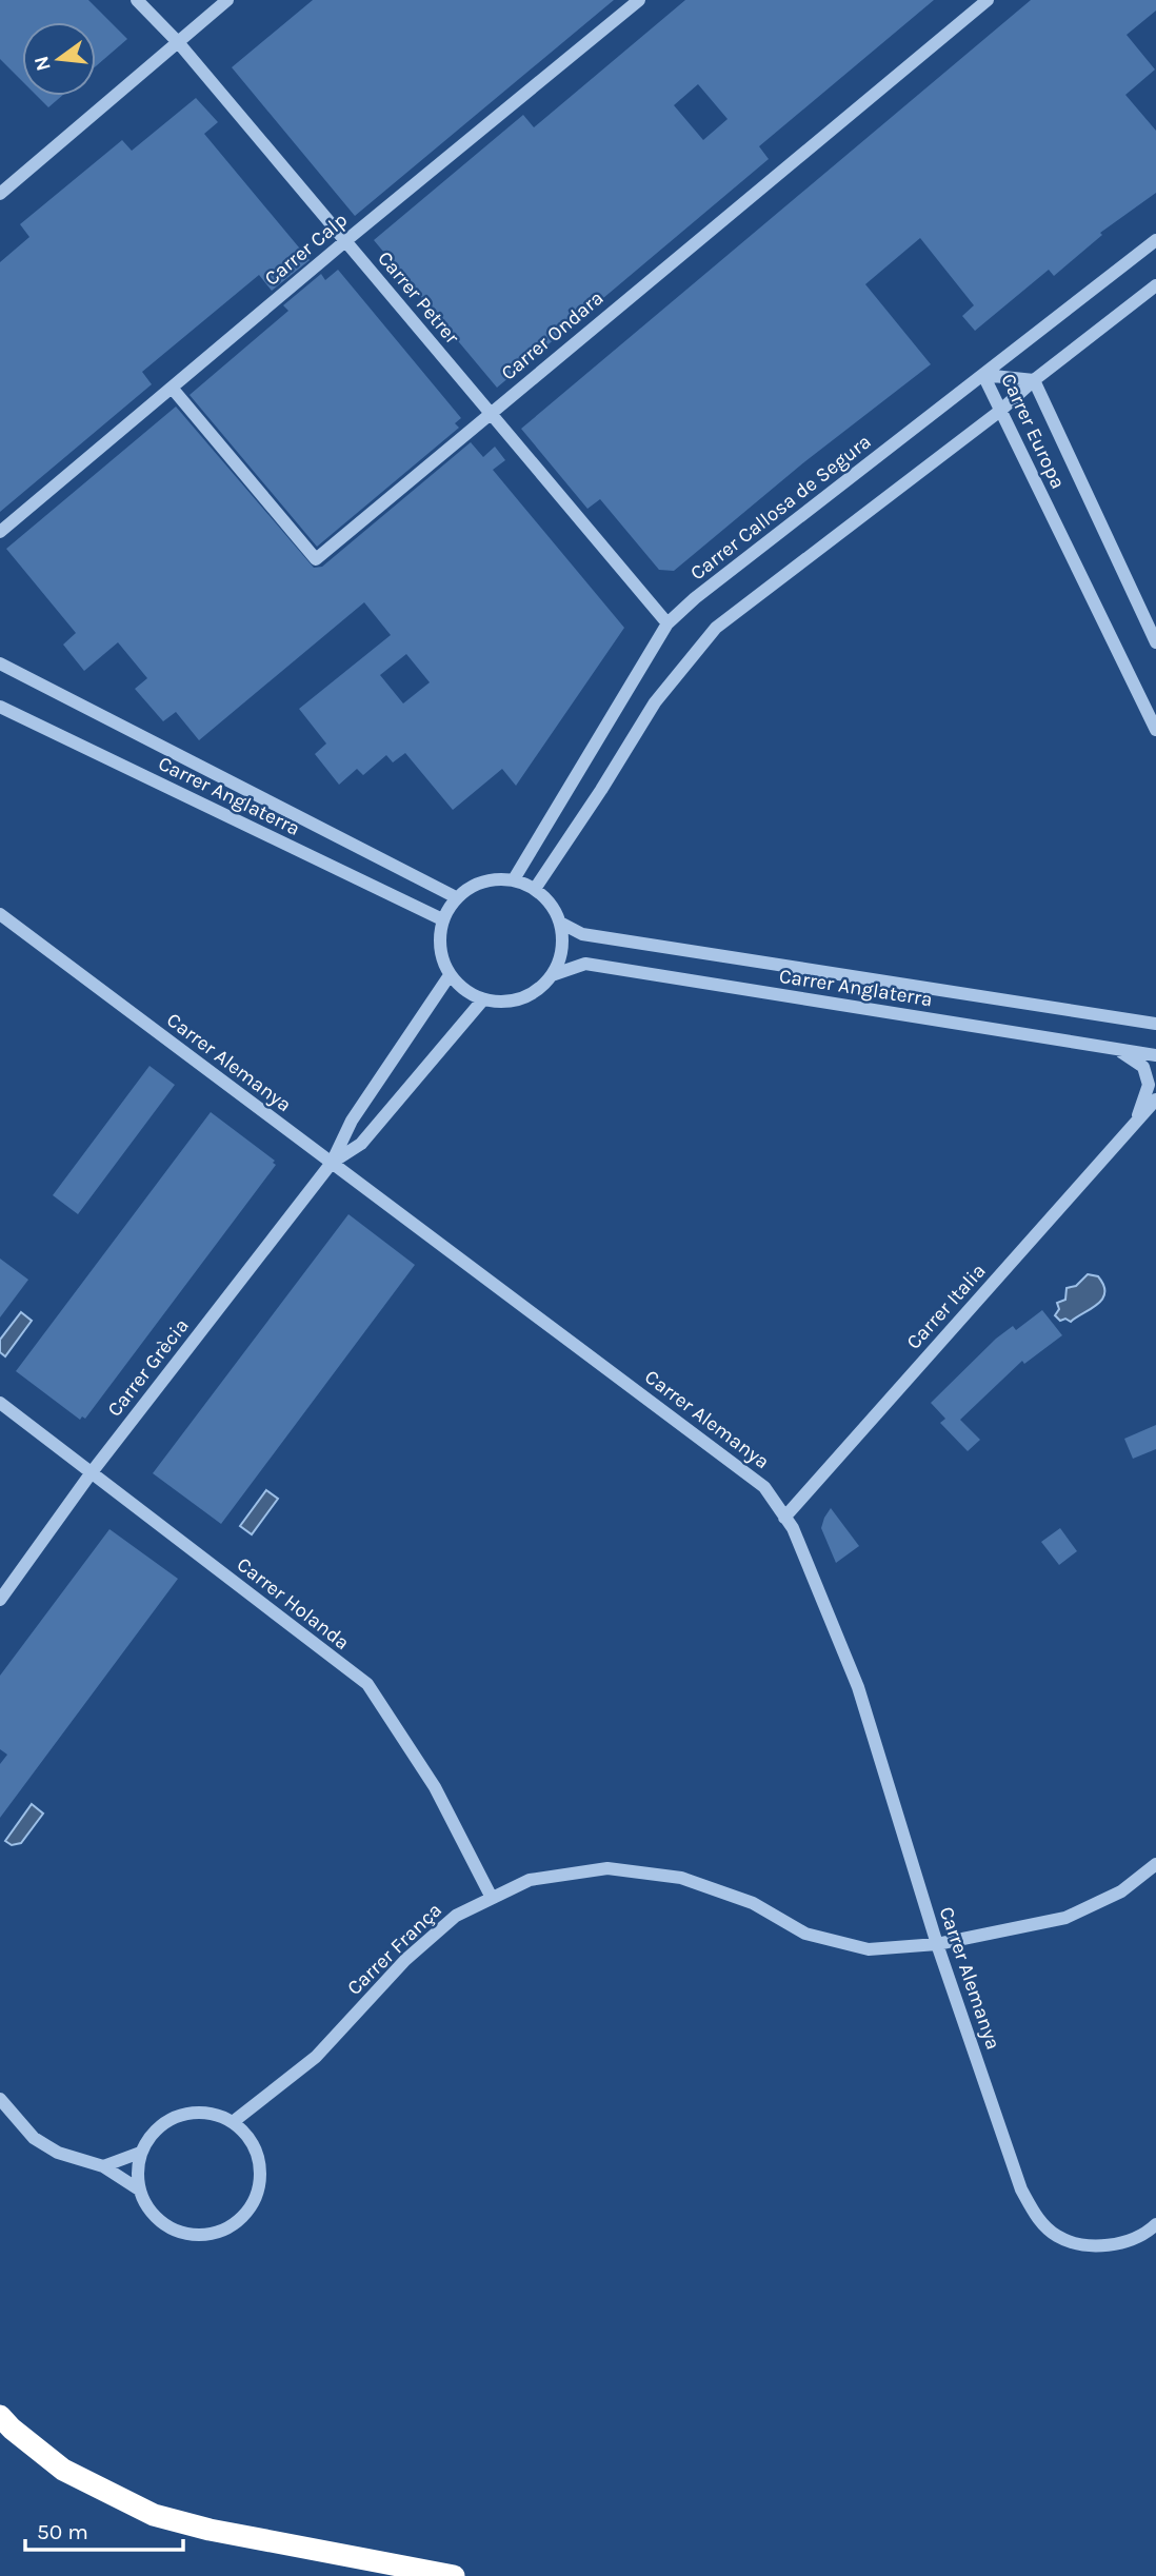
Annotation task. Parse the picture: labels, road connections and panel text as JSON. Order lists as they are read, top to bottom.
{
  "streets": {
    "street": [
      "Carrer Calp",
      "Carrer Petrer",
      "Carrer Ondara",
      "Carrer Europa",
      "Carrer Callosa de Segura",
      "Carrer Anglaterra",
      "Carrer Alemanya",
      "Carrer Italia",
      "Carrer Grècia",
      "Carrer Holanda",
      "Carrer França"
    ]
  },
  "crossings": [
    ["Carrer Calp", "Carrer Petrer"],
    ["Carrer Calp", "Carrer Ondara"],
    ["Carrer Petrer", "Carrer Ondara"],
    ["Carrer Petrer", "Carrer Callosa de Segura"],
    ["Carrer Europa", "Carrer Callosa de Segura"],
    ["Carrer Callosa de Segura", "Carrer Anglaterra"],
    ["Carrer Callosa de Segura", "Carrer Grècia"],
    ["Carrer Anglaterra", "Carrer Italia"],
    ["Carrer Anglaterra", "Carrer Grècia"],
    ["Carrer Alemanya", "Carrer Italia"],
    ["Carrer Alemanya", "Carrer Grècia"],
    ["Carrer Alemanya", "Carrer França"],
    ["Carrer Grècia", "Carrer Holanda"],
    ["Carrer Holanda", "Carrer França"]
  ],
  "scale_bar": "50 m",
  "north": "left"
}
